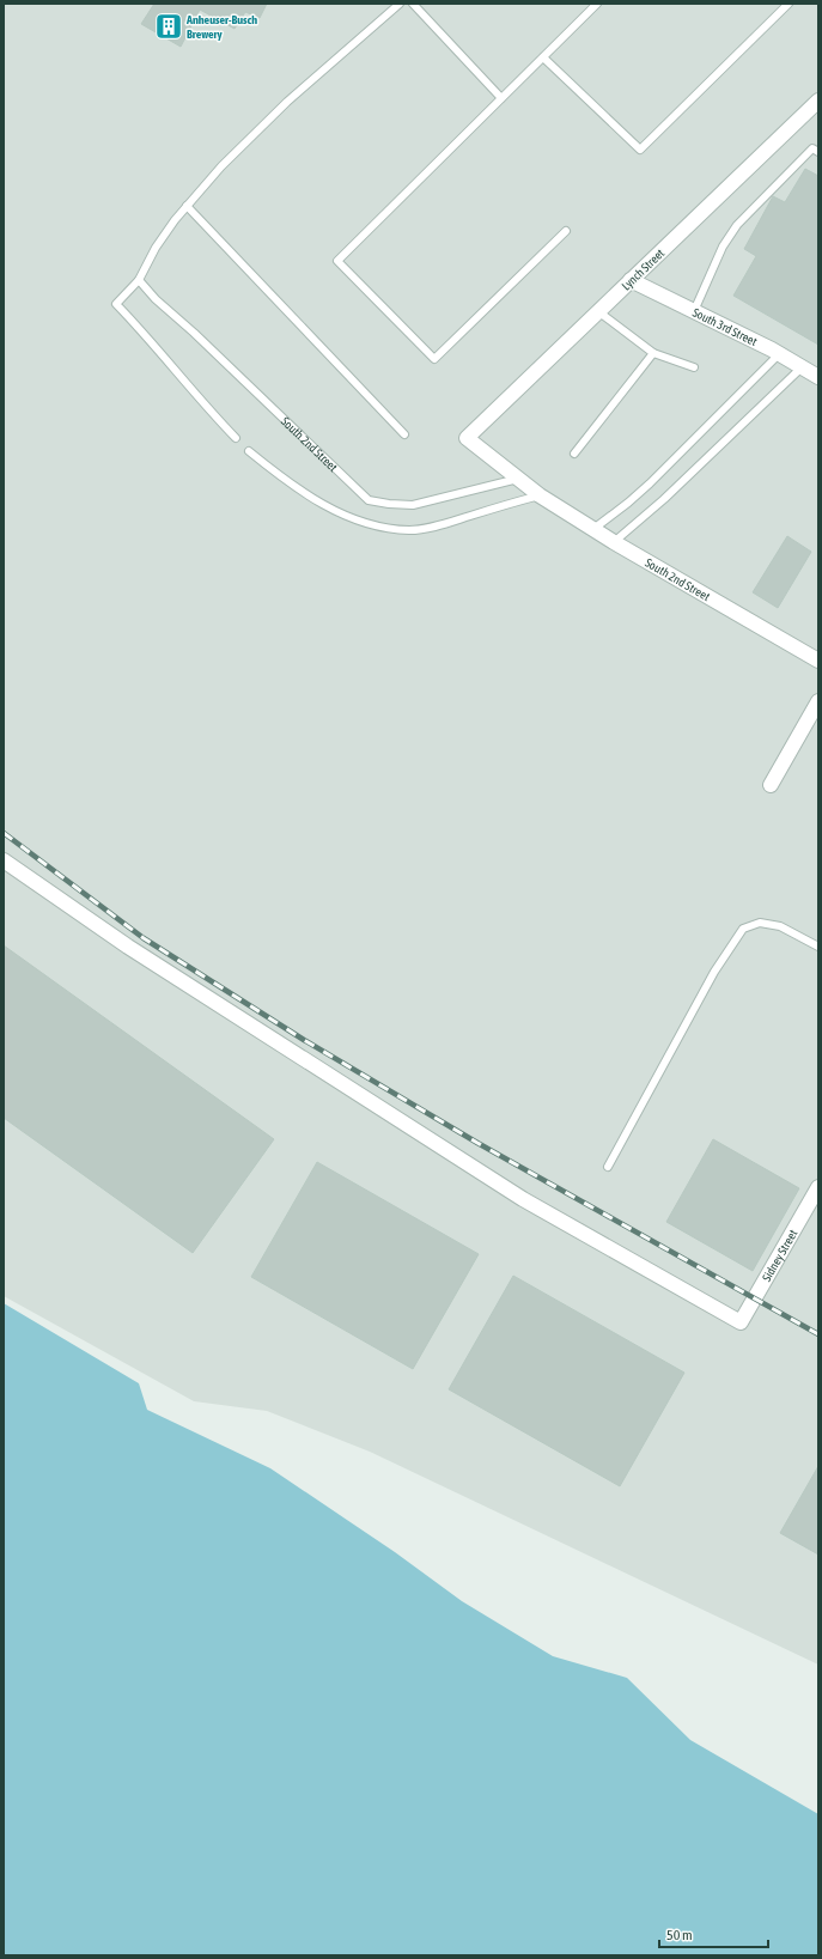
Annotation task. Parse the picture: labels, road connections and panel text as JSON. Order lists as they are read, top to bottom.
{
  "streets": {
    "street": [
      "Lynch Street",
      "South 3rd Street",
      "South 2nd Street",
      "Sidney Street"
    ]
  },
  "crossings": [
    ["Lynch Street", "South 3rd Street"],
    ["Lynch Street", "South 2nd Street"]
  ],
  "places": {
    "building": ["Anheuser-Busch Brewery"]
  },
  "scale_bar": "50 m"
}
